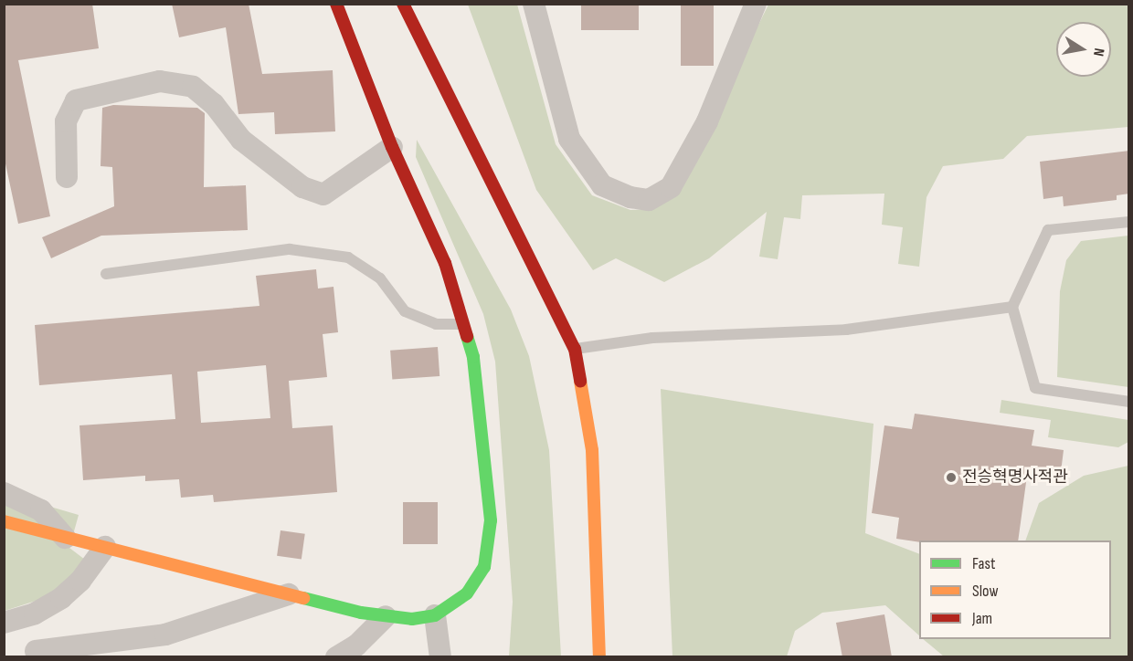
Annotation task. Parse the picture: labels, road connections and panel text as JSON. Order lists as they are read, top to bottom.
{
  "places": ["전승혁명사적관"],
  "legend": ["Fast", "Slow", "Jam"],
  "north": "right"
}
